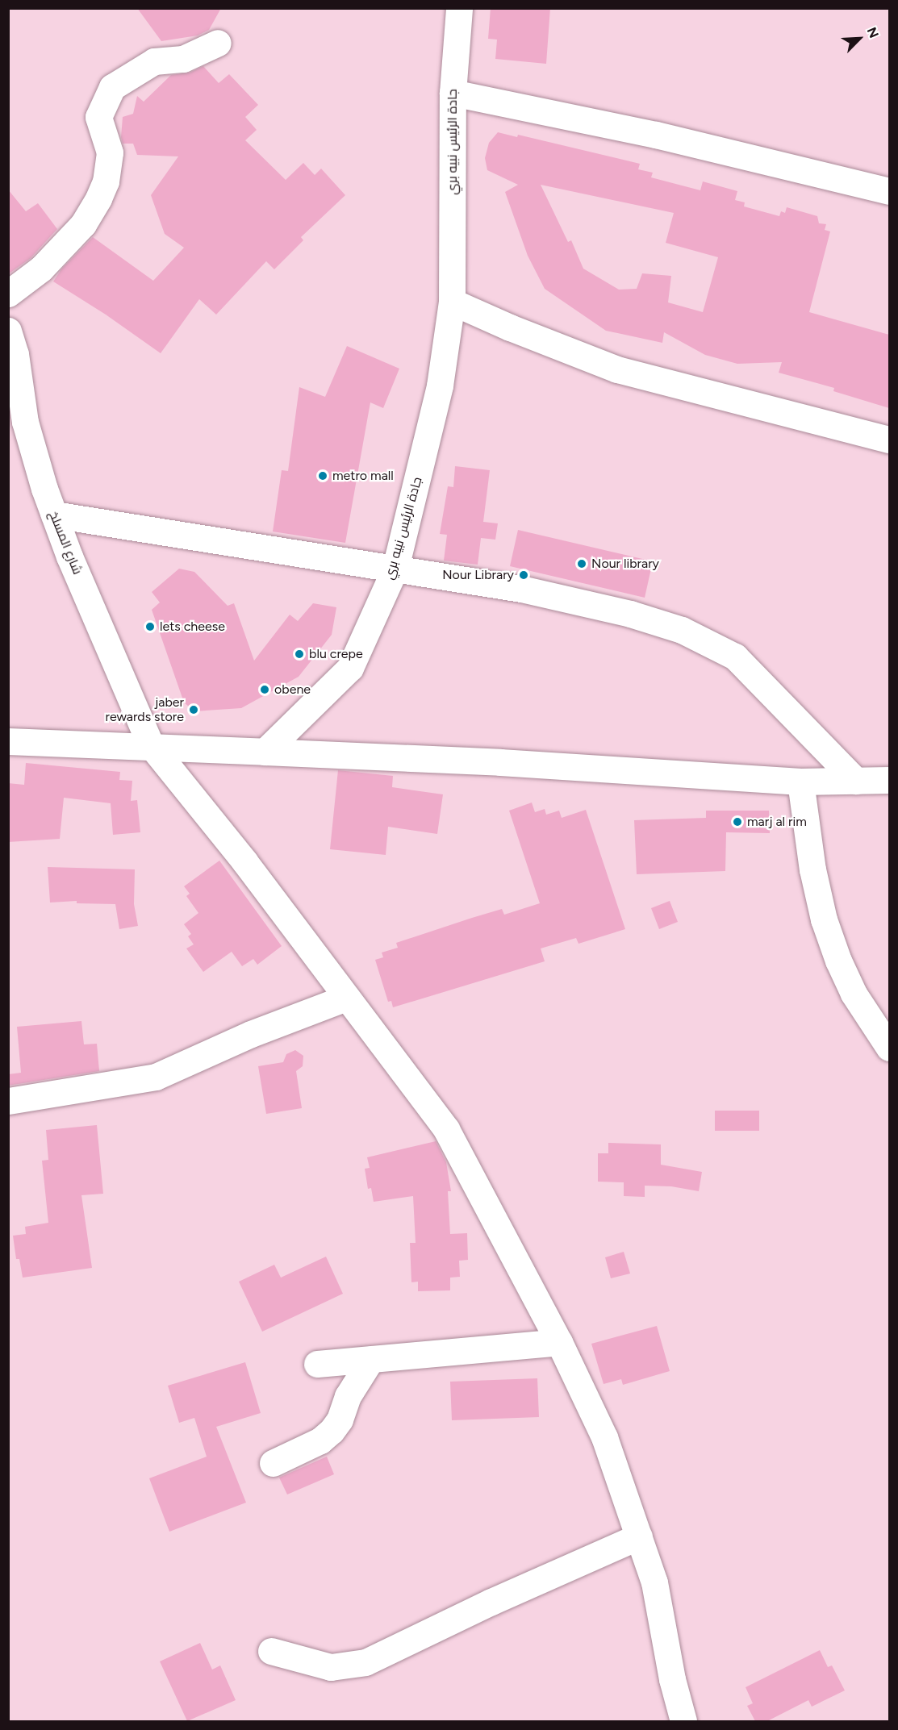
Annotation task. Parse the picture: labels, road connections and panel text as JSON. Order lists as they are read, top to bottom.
{
  "streets": {
    "street": ["جادة الرئيس نبيه بري", "شارع المسلخ"]
  },
  "places": [
    "metro mall",
    "Nour library",
    "Nour Library",
    "lets cheese",
    "blu crepe",
    "obene",
    "jaber rewards store",
    "marj al rim"
  ],
  "north": "top right"
}
